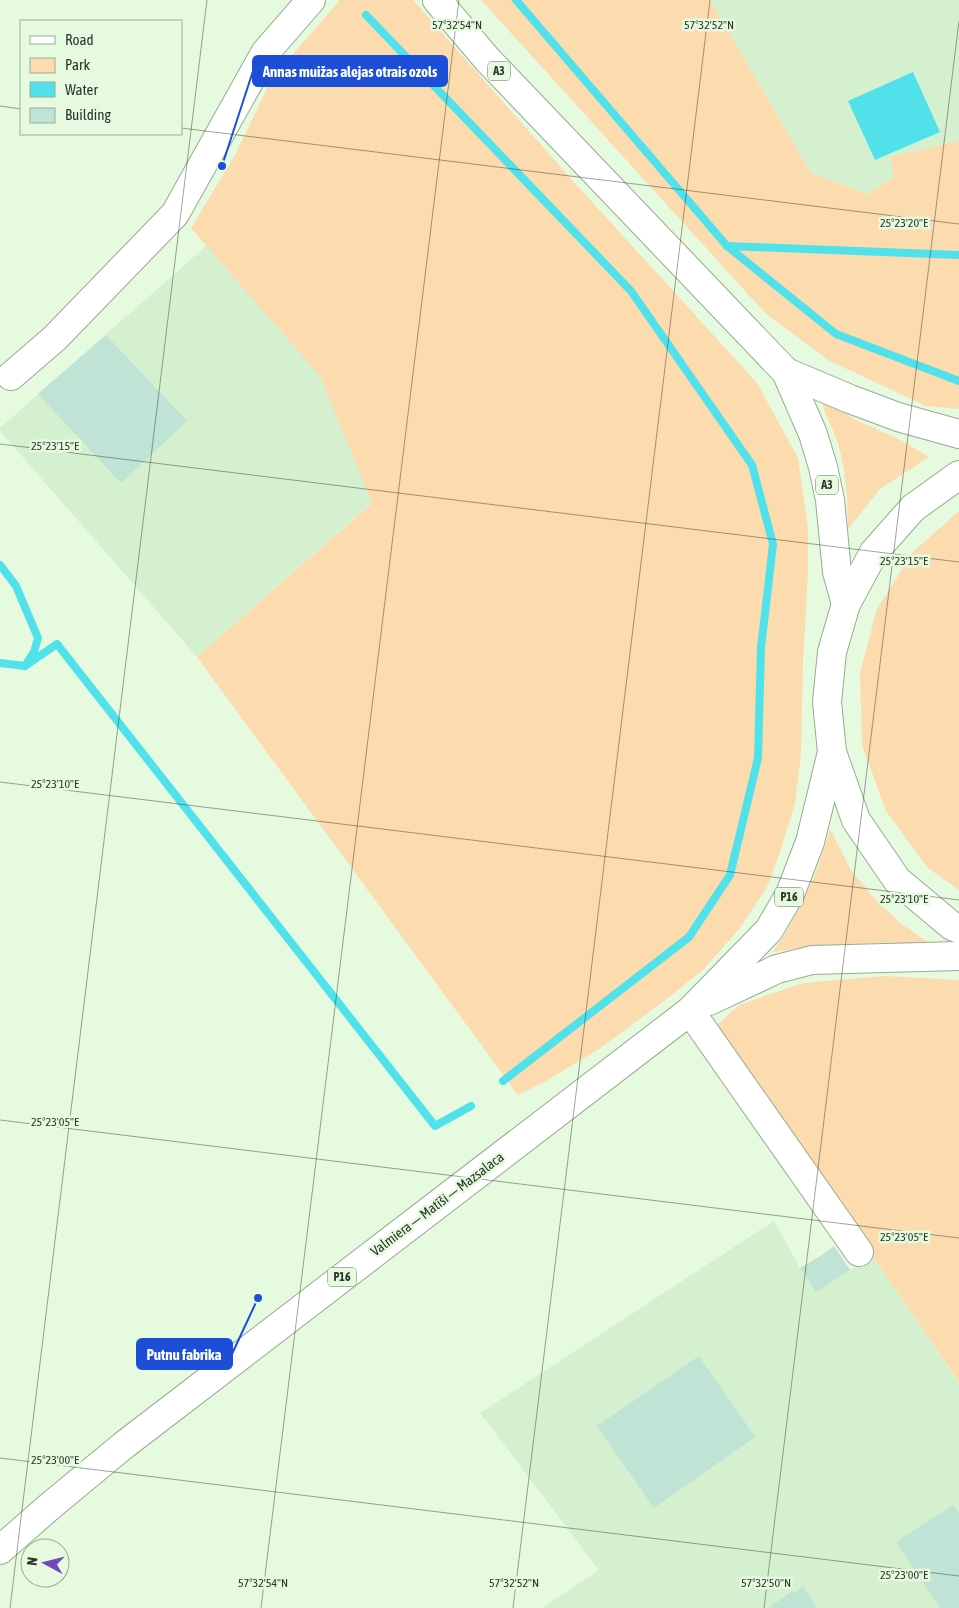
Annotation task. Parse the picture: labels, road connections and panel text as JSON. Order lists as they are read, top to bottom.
{
  "streets": {
    "main road": ["A3", "P16", "Valmiera — Matīši — Mazsalaca"]
  },
  "places": ["Annas muižas alejas otrais ozols", "Putnu fabrika"],
  "legend": [
    "Road",
    "Park",
    "Water",
    "Building"
  ],
  "north": "left",
  "coordinates": [
    "57°32'54\"N",
    "57°32'52\"N",
    "25°23'20\"E",
    "25°23'15\"E",
    "25°23'10\"E",
    "25°23'05\"E",
    "25°23'00\"E",
    "57°32'50\"N"
  ]
}
